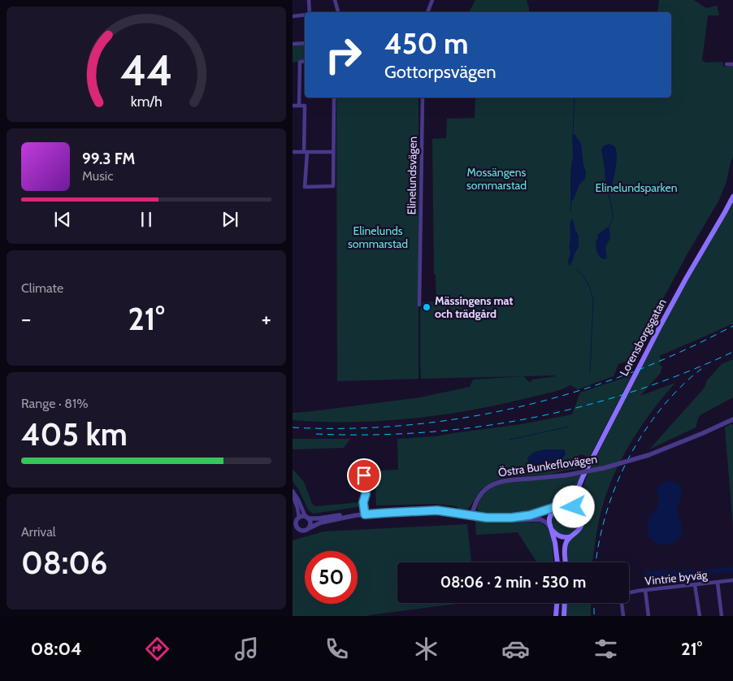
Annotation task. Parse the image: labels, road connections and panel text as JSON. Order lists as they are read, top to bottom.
{
  "streets": {
    "main road": ["Lorensborgsgatan"],
    "street": ["Elinelundsvägen", "Östra Bunkeflovägen", "Vintrie byväg"]
  },
  "parks": ["Mossängens sommarstad", "Elinelundsparken", "Elinelunds sommarstad"],
  "places": ["Mässingens mat och trädgård"],
  "page": {
    "turn": ["450 m", "Gottorpsvägen"],
    "song": ["99.3 FM", "Music"],
    "tile": [
      "Climate",
      ["Range · 81%", "405 km"],
      ["Arrival", "08:06"]
    ],
    "heat": ["−", "21°", "+"],
    "limit": "50",
    "trip": "08:06 · 2 min · 530 m",
    "tabs": ["08:04", "21°"],
    "gauge": ["44", "km/h"]
  }
}
